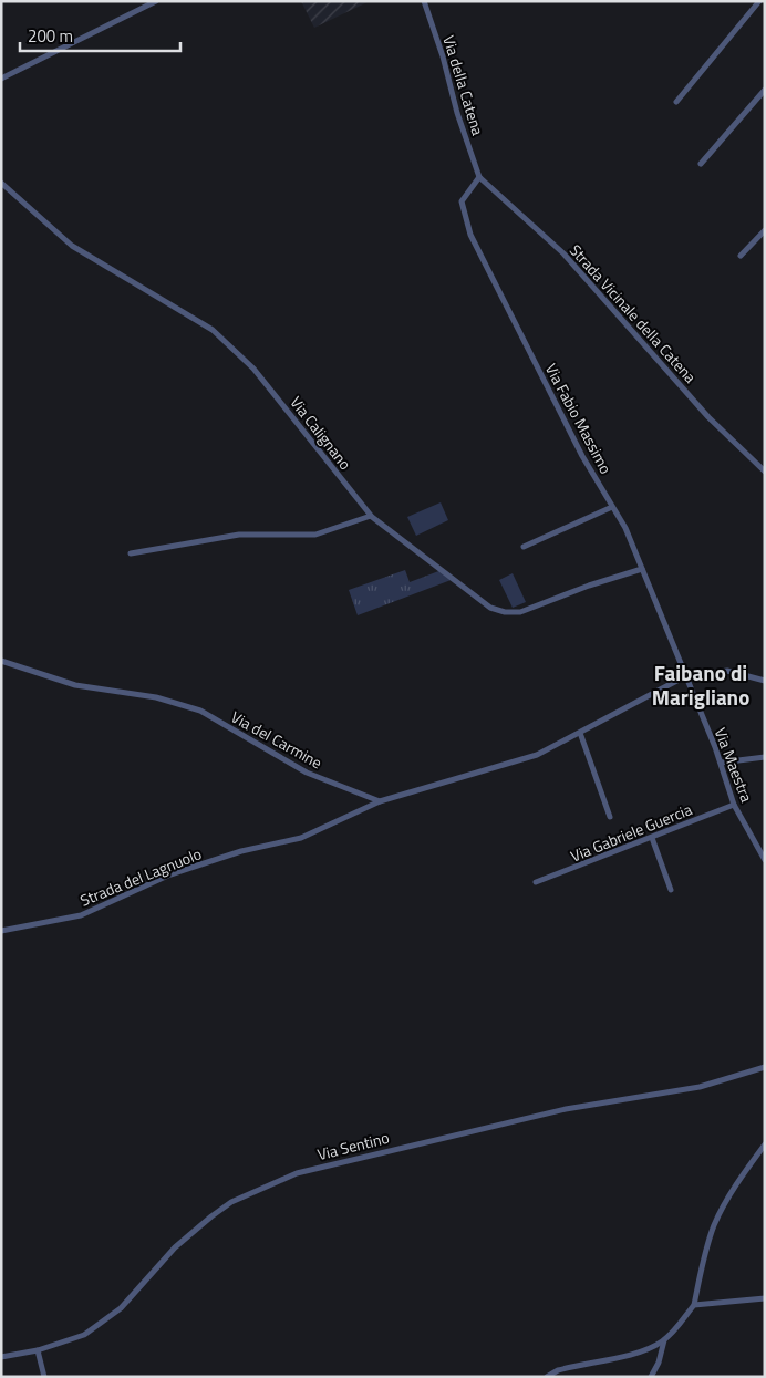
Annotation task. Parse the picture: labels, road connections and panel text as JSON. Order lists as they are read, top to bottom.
{
  "streets": {
    "street": [
      "Via della Catena",
      "Strada Vicinale della Catena",
      "Via Fabio Massimo",
      "Via Calignano",
      "Via del Carmine",
      "Via Maestra",
      "Via Gabriele Guercia",
      "Strada del Lagnuolo",
      "Via Sentino"
    ]
  },
  "crossings": [
    ["Via della Catena", "Strada Vicinale della Catena"],
    ["Via della Catena", "Via Fabio Massimo"],
    ["Strada Vicinale della Catena", "Via Fabio Massimo"],
    ["Via Fabio Massimo", "Via Calignano"],
    ["Via Fabio Massimo", "Via Maestra"],
    ["Via del Carmine", "Strada del Lagnuolo"],
    ["Via Maestra", "Via Gabriele Guercia"]
  ],
  "districts": ["Faibano di Marigliano"],
  "scale_bar": "200 m"
}
